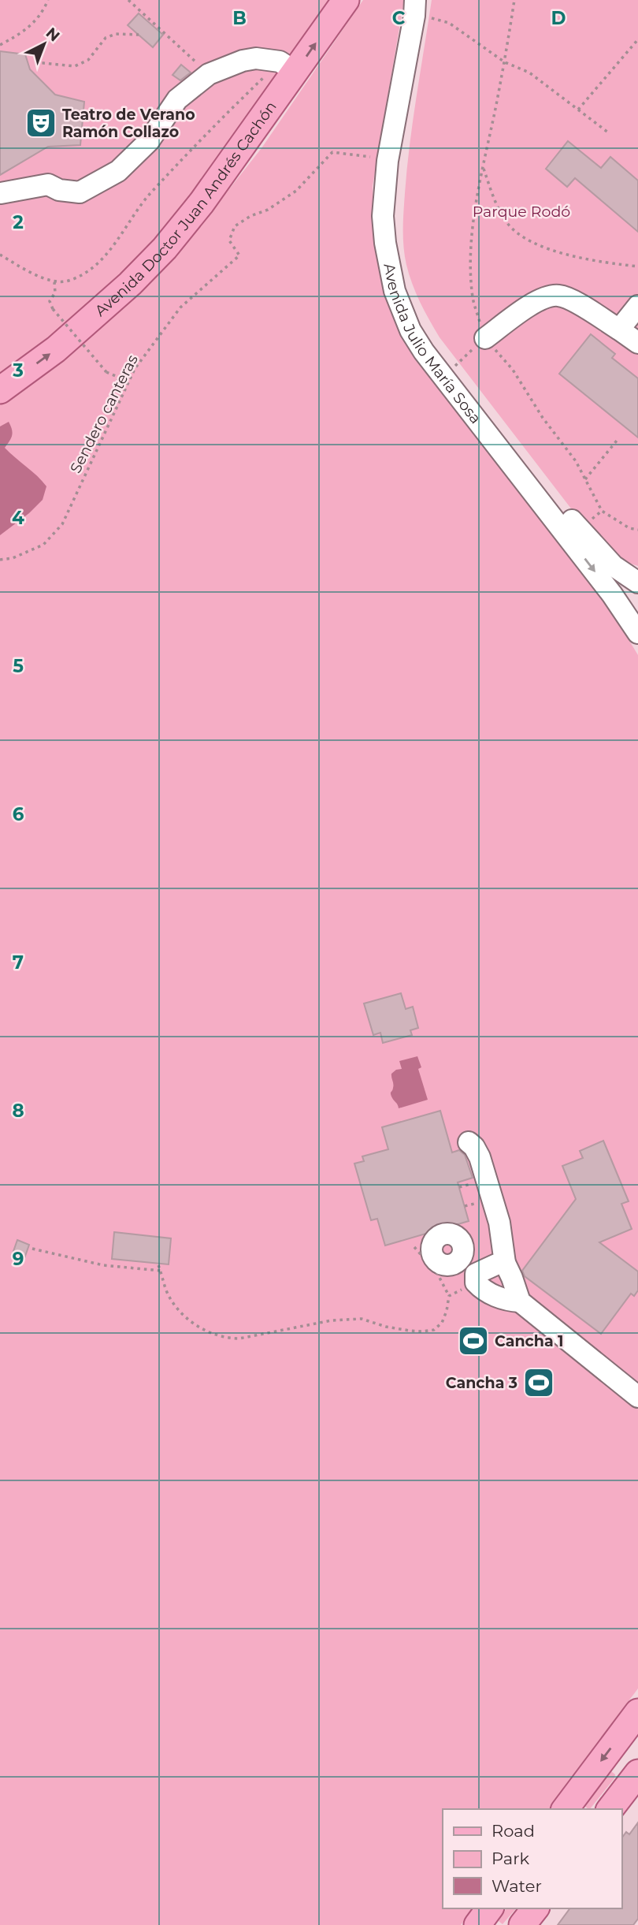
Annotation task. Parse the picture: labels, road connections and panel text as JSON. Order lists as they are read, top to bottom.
{
  "streets": {
    "main road": ["Avenida Doctor Juan Andrés Cachón"],
    "street": ["Avenida Julio María Sosa"],
    "path": ["Sendero canteras"]
  },
  "crossings": [
    ["Avenida Julio María Sosa", "Sendero canteras"]
  ],
  "one_way": ["Avenida Doctor Juan Andrés Cachón"],
  "parks": ["Parque Rodó"],
  "places": {
    "theatre": ["Teatro de Verano Ramón Collazo"],
    "sports": ["Cancha 1", "Cancha 3"]
  },
  "legend": ["Road", "Park", "Water"],
  "north": "top right",
  "grid": {
    "columns": ["B", "C", "D"],
    "rows": [
      "2",
      "3",
      "4",
      "5",
      "6",
      "7",
      "8",
      "9"
    ]
  }
}
